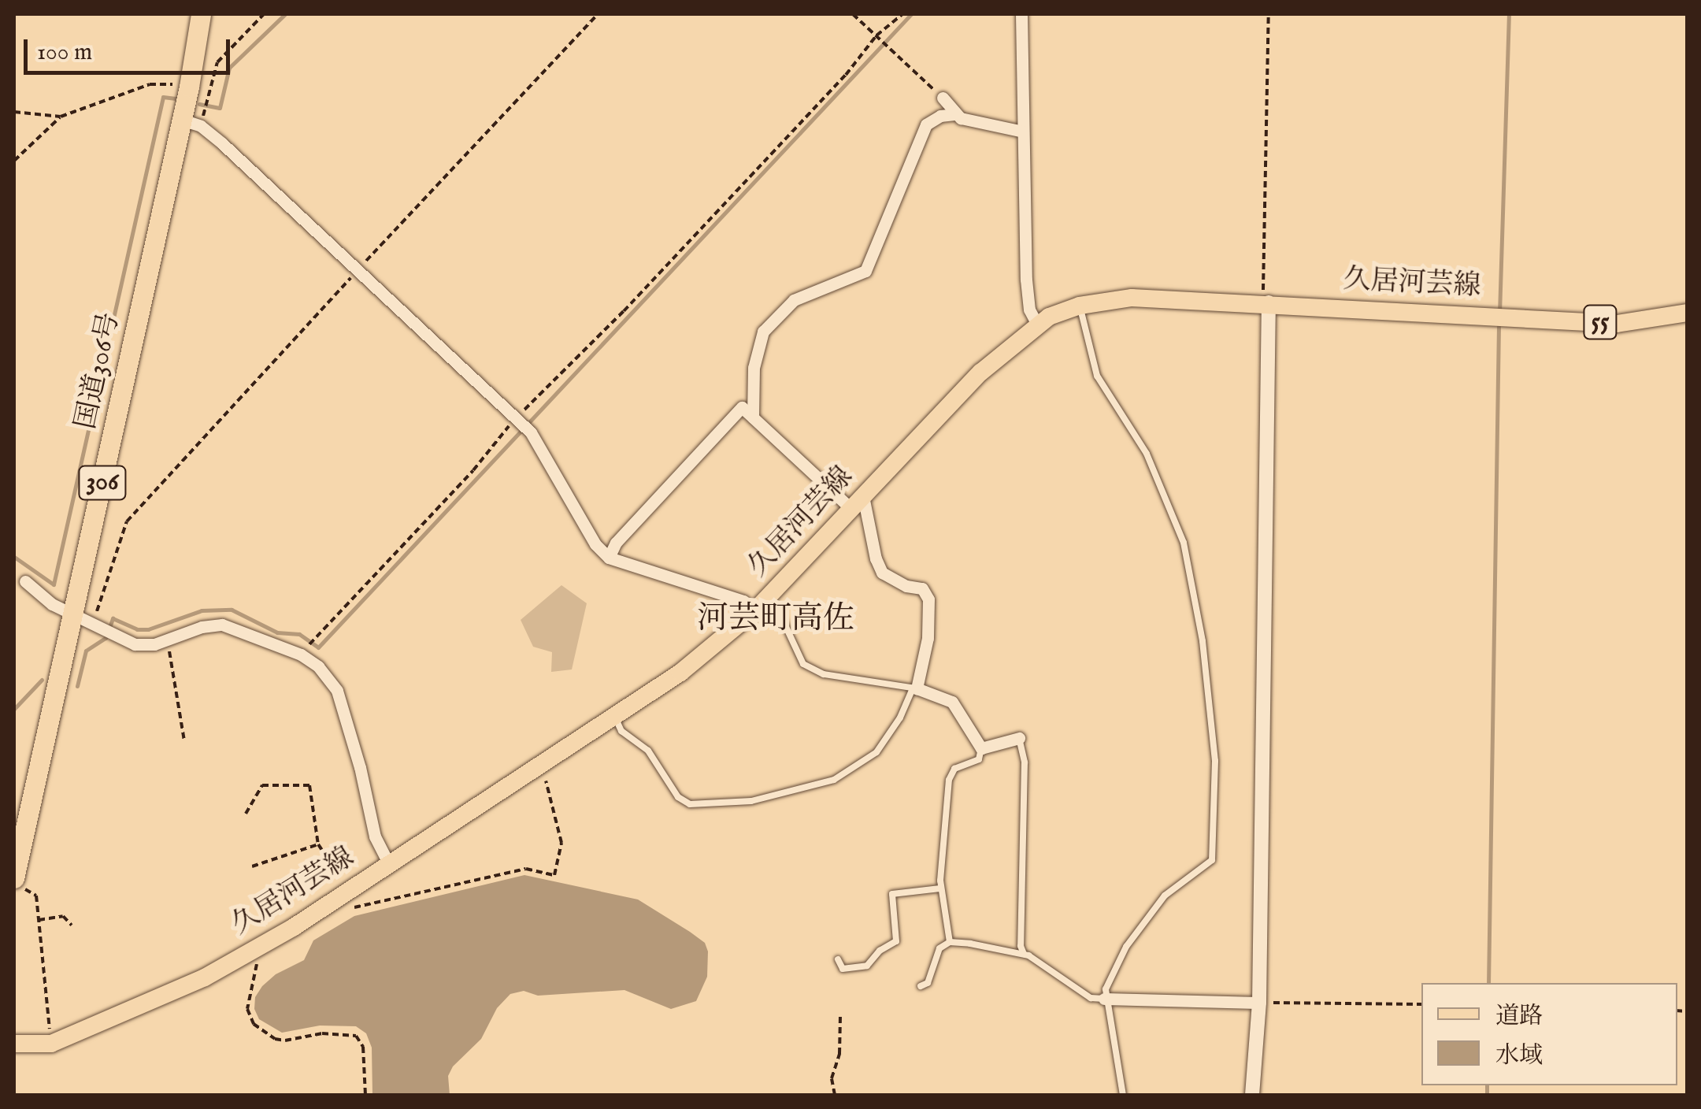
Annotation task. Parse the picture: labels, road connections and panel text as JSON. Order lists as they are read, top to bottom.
{
  "streets": {
    "highway": ["国道306号", "306"],
    "main road": ["久居河芸線", "55"]
  },
  "districts": ["河芸町高佐"],
  "legend": ["道路", "水域"],
  "scale_bar": "100 m"
}
